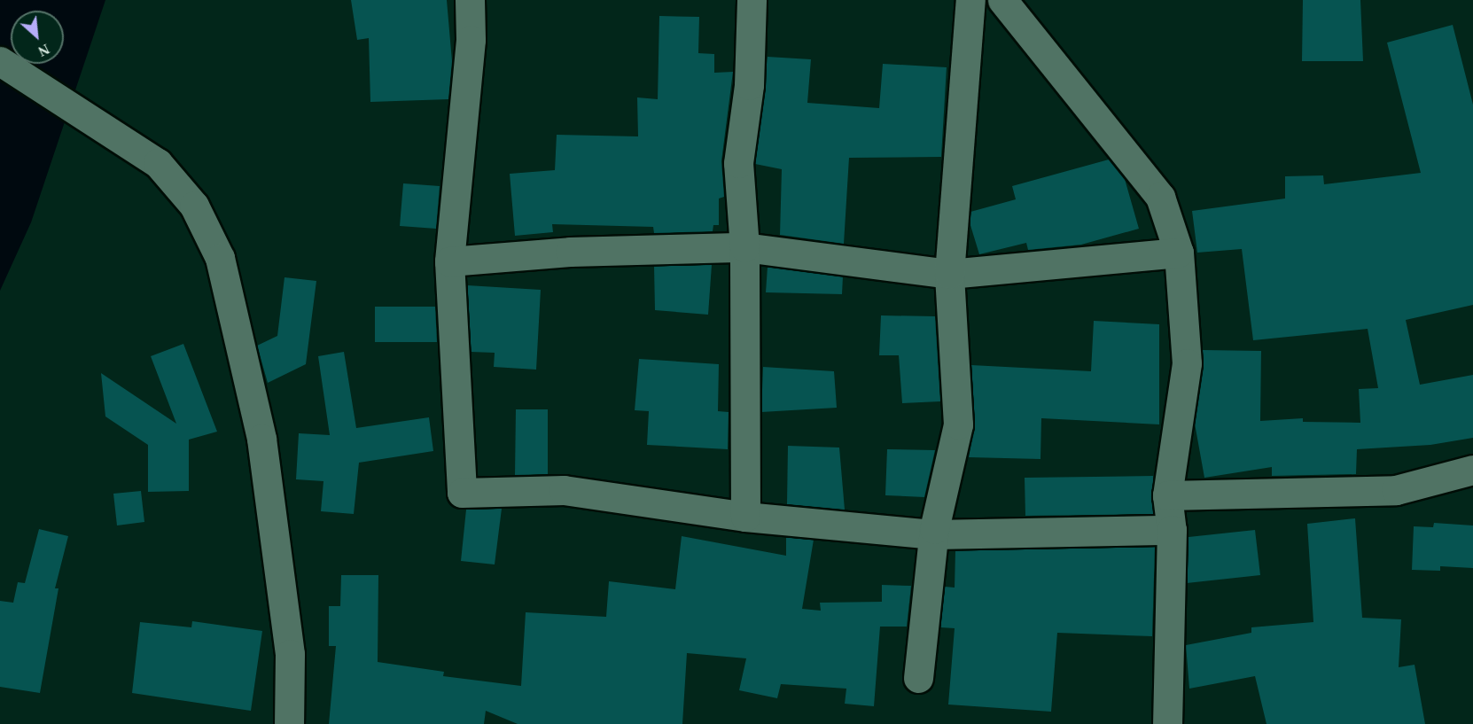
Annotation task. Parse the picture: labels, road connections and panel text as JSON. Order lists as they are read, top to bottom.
{
  "north": "bottom right"
}
